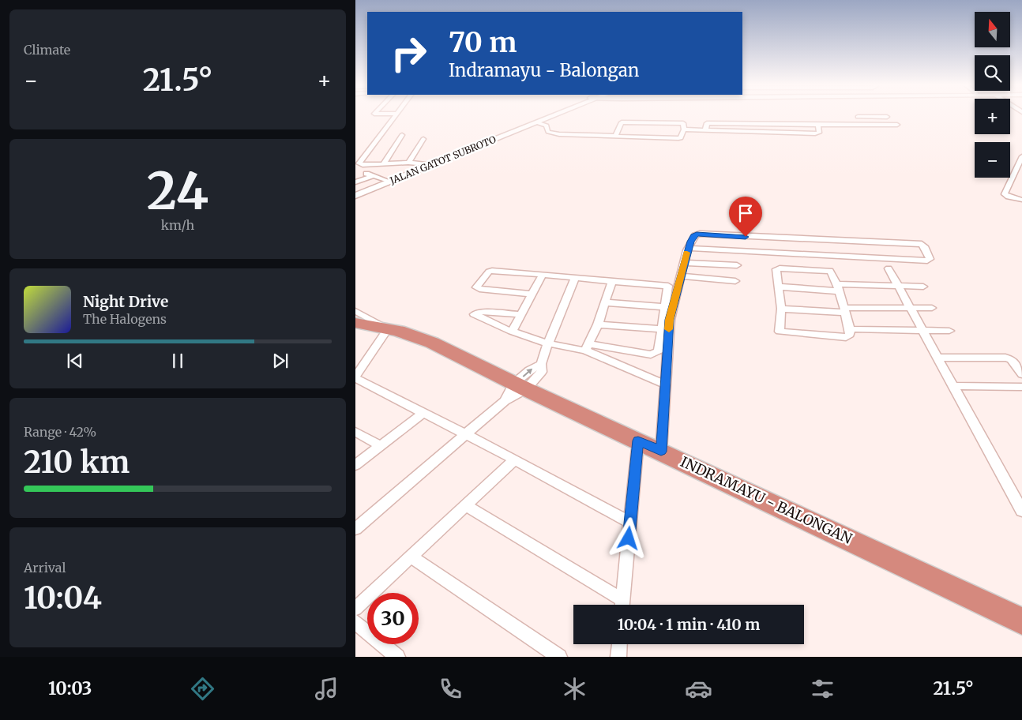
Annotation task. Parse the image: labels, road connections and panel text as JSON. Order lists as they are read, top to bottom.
{
  "streets": {
    "highway": ["INDRAMAYU - BALONGAN"],
    "street": ["JALAN GATOT SUBROTO"]
  },
  "north": "top",
  "page": {
    "tile": [
      "Climate",
      ["24", "km/h"],
      ["Range · 42%", "210 km"],
      ["Arrival", "10:04"]
    ],
    "map_buttons": ["+", "−"],
    "turn": ["70 m", "Indramayu - Balongan"],
    "heat": ["−", "21.5°", "+"],
    "song": ["Night Drive", "The Halogens"],
    "limit": "30",
    "trip": "10:04 · 1 min · 410 m",
    "tabs": ["10:03", "21.5°"]
  }
}
